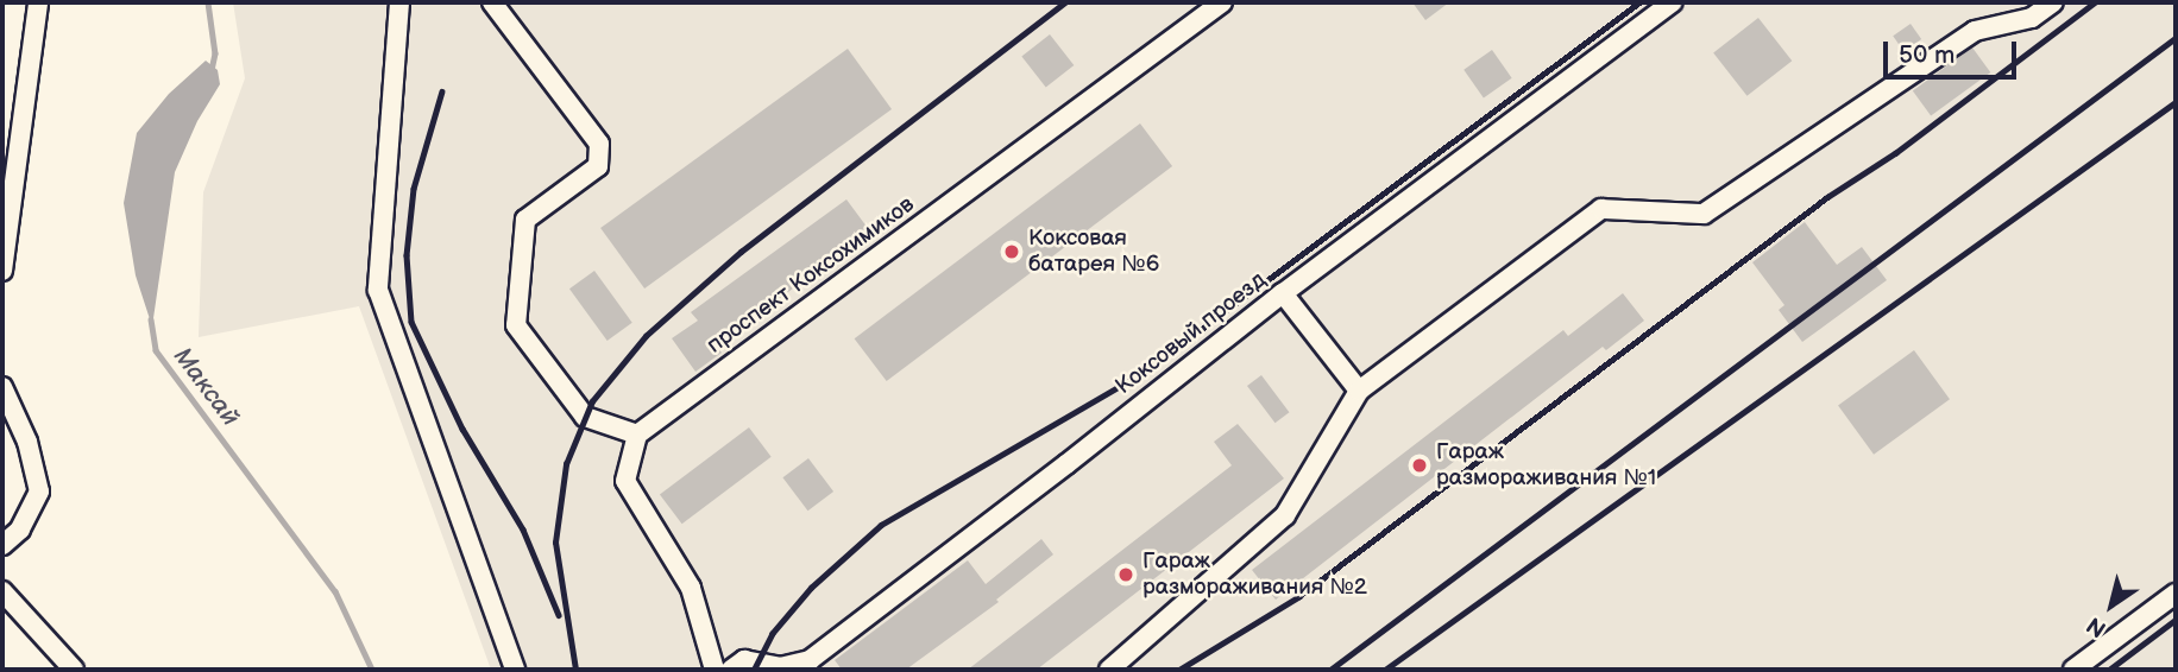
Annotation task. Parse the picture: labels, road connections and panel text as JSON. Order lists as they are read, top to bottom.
{
  "streets": {
    "street": ["проспект Коксохимиков", "Коксовый проезд"]
  },
  "water": ["Максай"],
  "places": ["Коксовая батарея №6", "Гараж размораживания №1", "Гараж размораживания №2"],
  "scale_bar": "50 m",
  "north": "bottom left"
}
